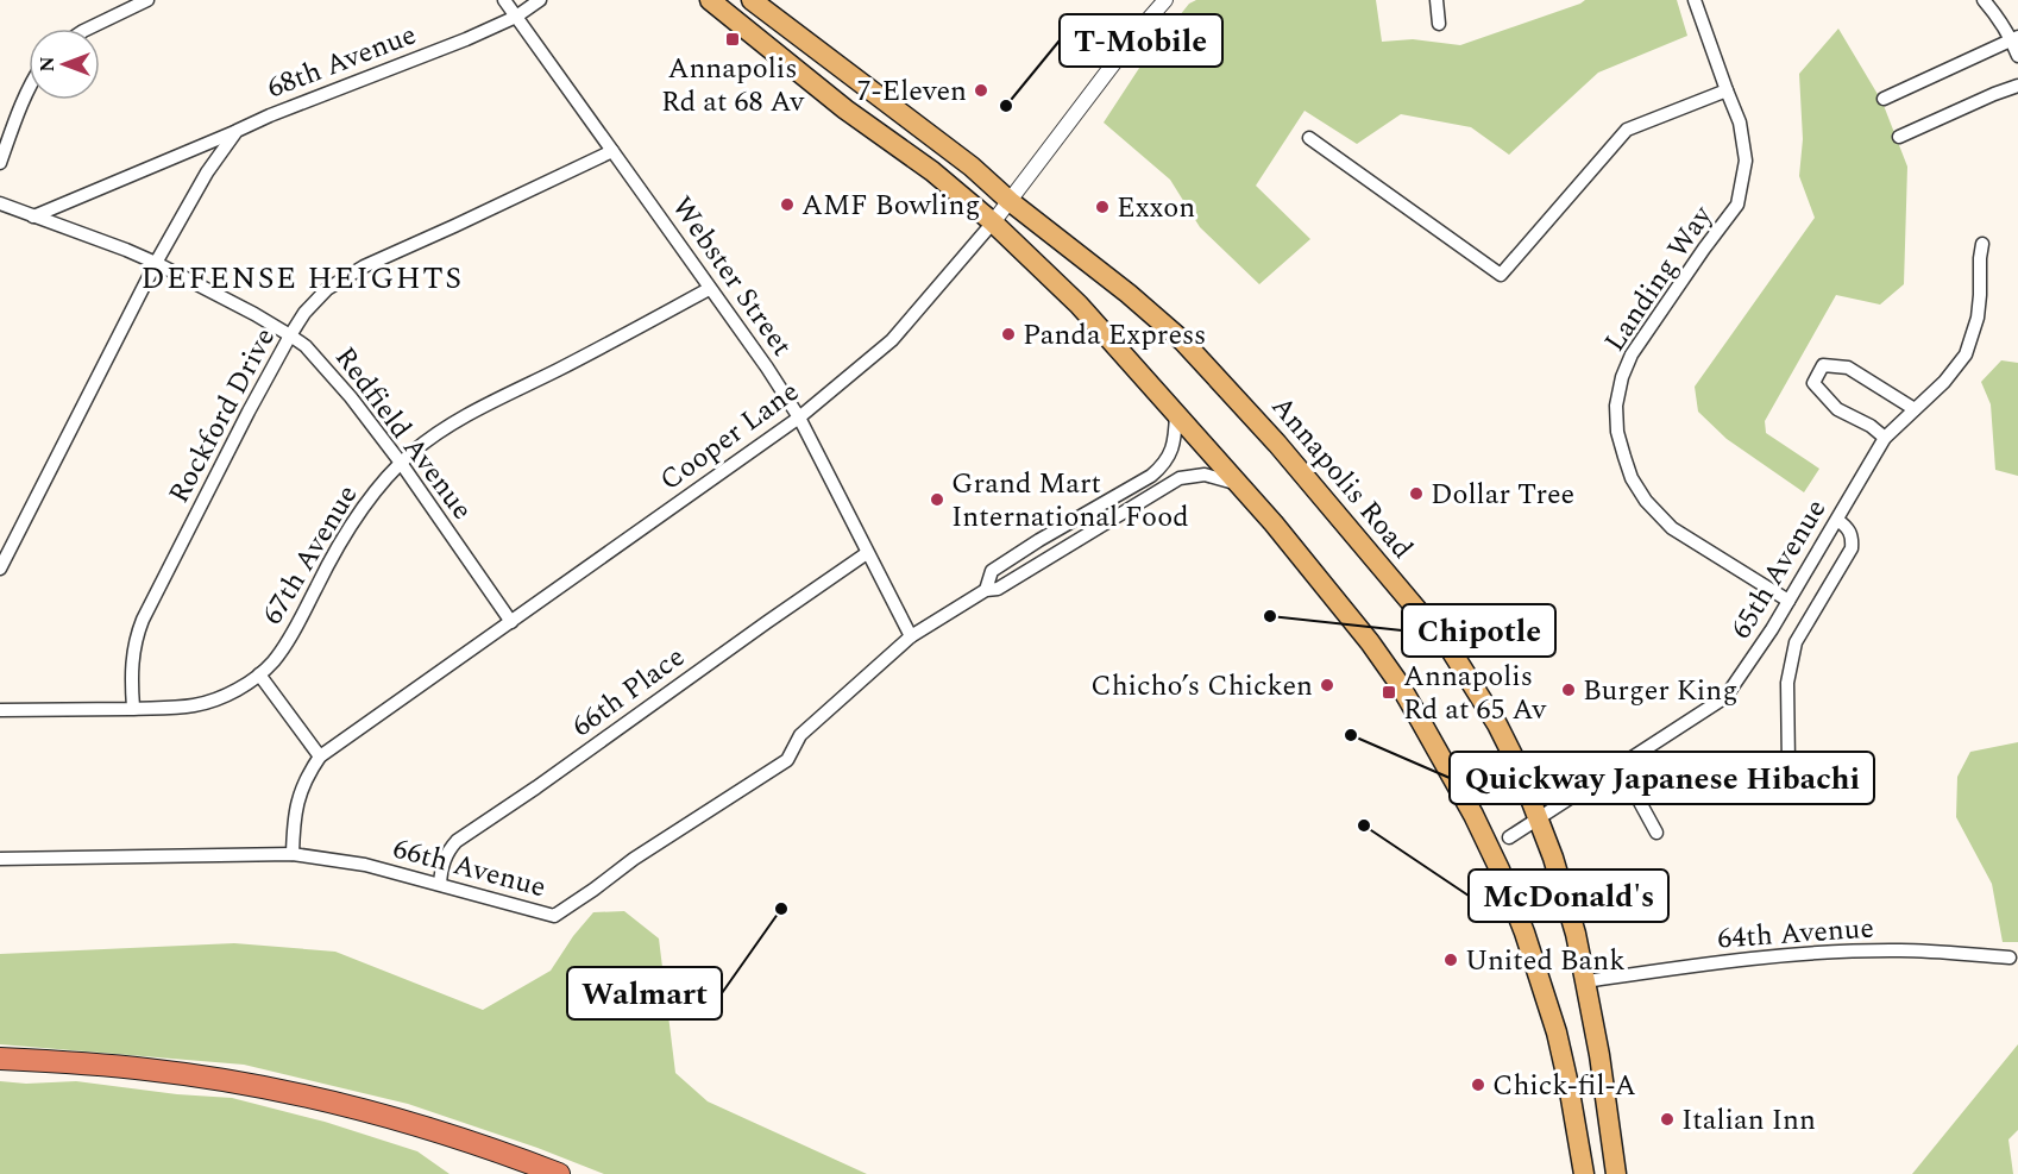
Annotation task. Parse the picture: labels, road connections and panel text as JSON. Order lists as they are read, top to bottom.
{
  "streets": {
    "main road": ["Annapolis Road"],
    "street": [
      "68th Avenue",
      "Webster Street",
      "Landing Way",
      "Rockford Drive",
      "Redfield Avenue",
      "Cooper Lane",
      "67th Avenue",
      "65th Avenue",
      "66th Place",
      "66th Avenue",
      "64th Avenue"
    ]
  },
  "crossings": [
    ["68th Avenue", "Webster Street"],
    ["68th Avenue", "Redfield Avenue"],
    ["Webster Street", "Rockford Drive"],
    ["Webster Street", "Cooper Lane"],
    ["Webster Street", "67th Avenue"],
    ["Webster Street", "66th Place"],
    ["Webster Street", "66th Avenue"],
    ["Landing Way", "65th Avenue"],
    ["Rockford Drive", "Redfield Avenue"],
    ["Rockford Drive", "67th Avenue"],
    ["Redfield Avenue", "Cooper Lane"],
    ["Redfield Avenue", "67th Avenue"],
    ["Cooper Lane", "Annapolis Road"],
    ["Cooper Lane", "66th Avenue"],
    ["Annapolis Road", "65th Avenue"],
    ["Annapolis Road", "64th Avenue"],
    ["66th Place", "66th Avenue"]
  ],
  "districts": ["DEFENSE HEIGHTS"],
  "places": {
    "transit": ["Annapolis Rd at 68 Av", "Annapolis Rd at 65 Av"],
    "other": [
      "7-Eleven",
      "T-Mobile",
      "AMF Bowling",
      "Exxon",
      "Panda Express",
      "Dollar Tree",
      "Grand Mart International Food",
      "Chipotle",
      "Chicho’s Chicken",
      "Burger King",
      "Quickway Japanese Hibachi",
      "McDonald's",
      "Walmart",
      "United Bank",
      "Chick-fil-A",
      "Italian Inn"
    ]
  },
  "north": "left"
}
